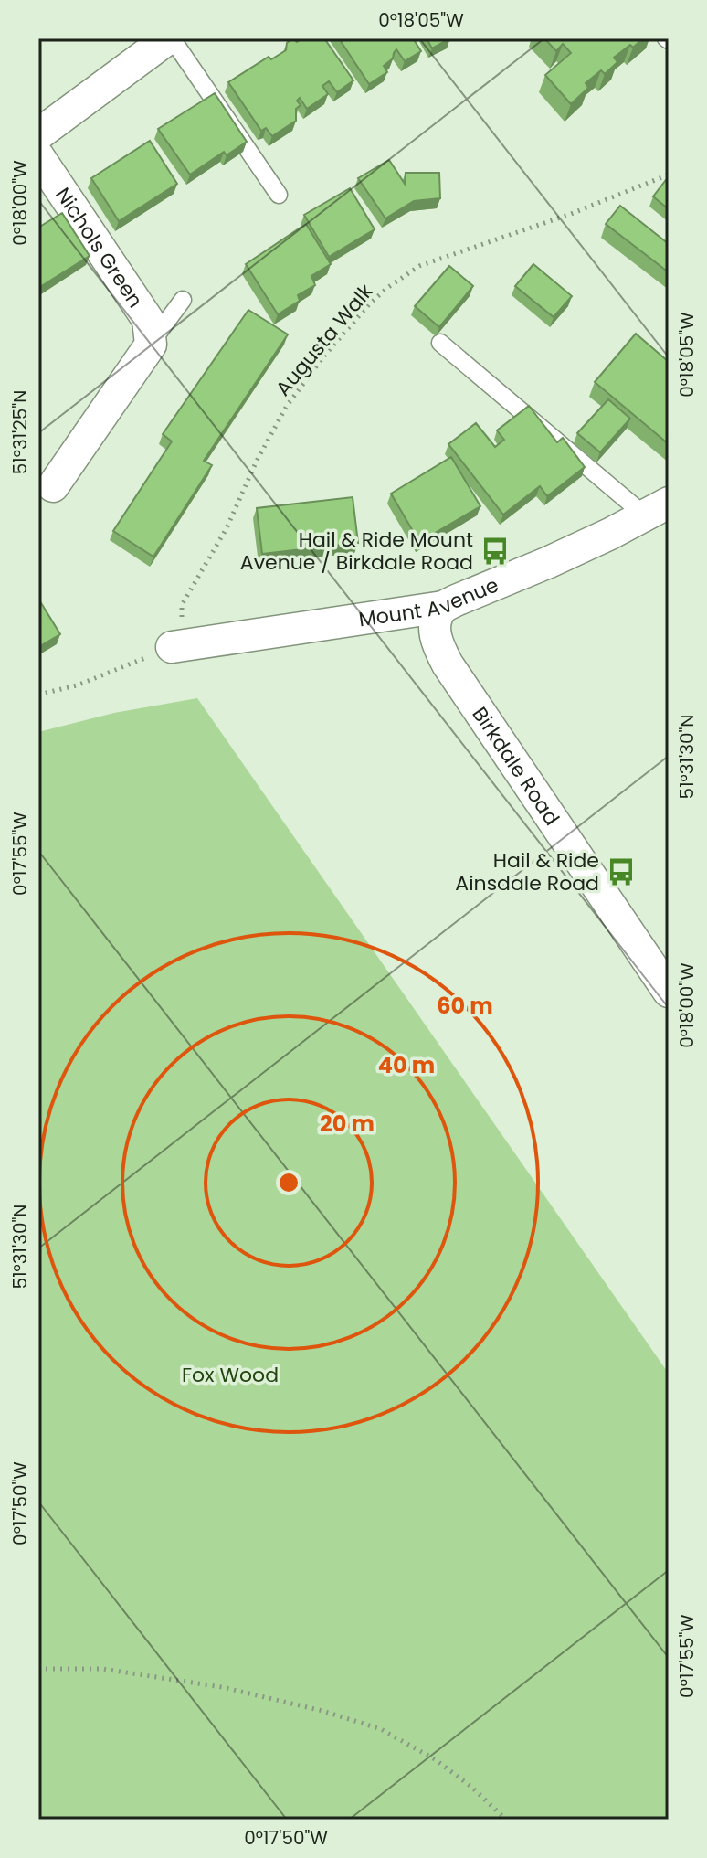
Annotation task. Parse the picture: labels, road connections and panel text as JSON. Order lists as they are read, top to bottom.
{
  "streets": {
    "street": ["Nichols Green", "Mount Avenue", "Birkdale Road"],
    "path": ["Augusta Walk"]
  },
  "crossings": [
    ["Augusta Walk", "Mount Avenue"],
    ["Mount Avenue", "Birkdale Road"]
  ],
  "parks": ["Fox Wood"],
  "places": {
    "bus stop": ["Hail & Ride Mount Avenue / Birkdale Road", "Hail & Ride Ainsdale Road"]
  },
  "coordinates": [
    "0°18'05\"W",
    "0°18'00\"W",
    "51°31'25\"N",
    "51°31'30\"N",
    "0°17'55\"W",
    "0°17'50\"W"
  ],
  "rings": ["60 m", "40 m", "20 m"]
}
